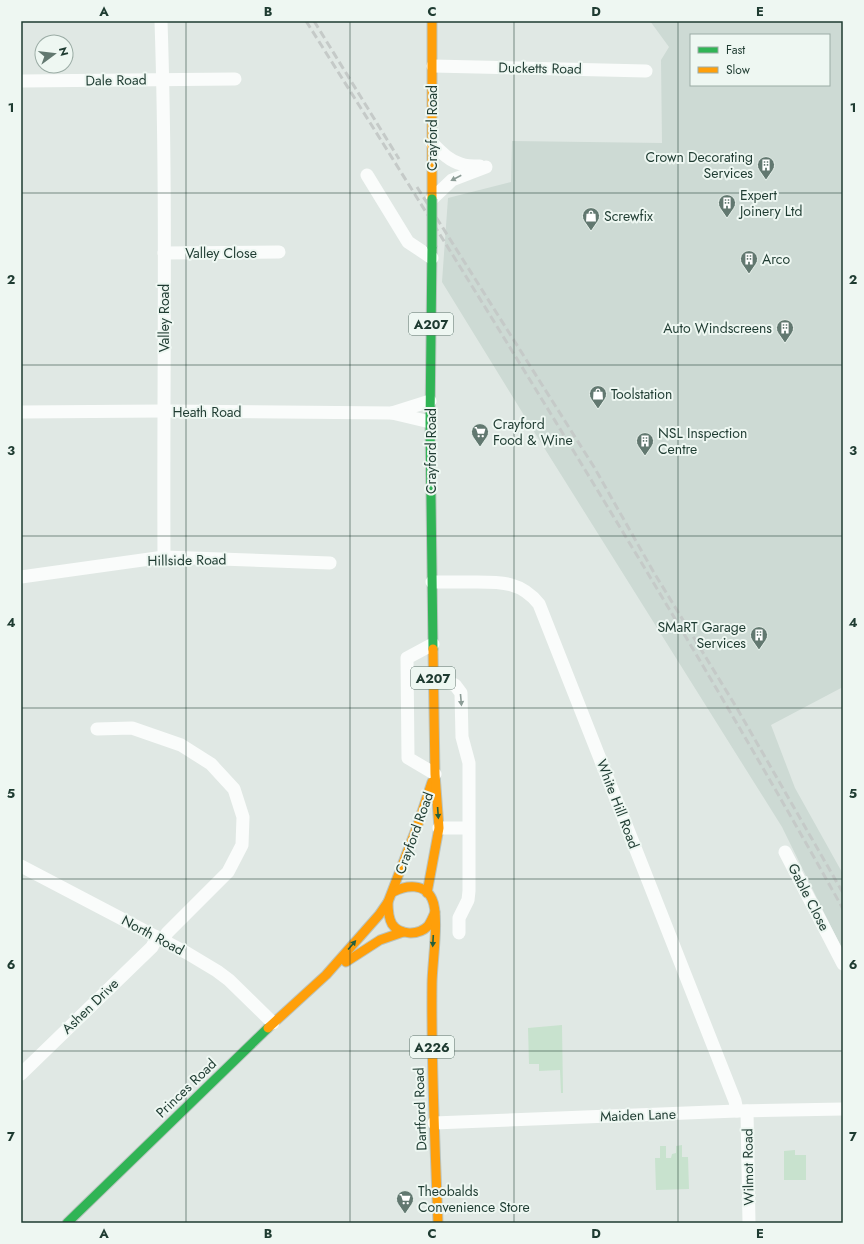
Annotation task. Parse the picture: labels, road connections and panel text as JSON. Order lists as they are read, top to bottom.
{
  "streets": {
    "main road": [
      "Crayford Road",
      "A207",
      "A226",
      "Princes Road",
      "Dartford Road"
    ],
    "street": [
      "Ducketts Road",
      "Dale Road",
      "Valley Close",
      "Valley Road",
      "Heath Road",
      "Hillside Road",
      "White Hill Road",
      "Gable Close",
      "North Road",
      "Ashen Drive",
      "Maiden Lane",
      "Wilmot Road"
    ]
  },
  "crossings": [
    ["Ducketts Road", "Crayford Road"],
    ["Dale Road", "Valley Road"],
    ["Crayford Road", "A207"],
    ["Crayford Road", "Heath Road"],
    ["Crayford Road", "White Hill Road"],
    ["Crayford Road", "Princes Road"],
    ["Crayford Road", "Dartford Road"],
    ["Valley Close", "Valley Road"],
    ["Valley Road", "Heath Road"],
    ["Valley Road", "Hillside Road"],
    ["A207", "Princes Road"],
    ["A207", "Dartford Road"],
    ["White Hill Road", "Maiden Lane"],
    ["White Hill Road", "Wilmot Road"],
    ["North Road", "Ashen Drive"],
    ["North Road", "Princes Road"],
    ["Princes Road", "Dartford Road"],
    ["Dartford Road", "Maiden Lane"],
    ["Maiden Lane", "Wilmot Road"]
  ],
  "places": {
    "building": [
      "Crown Decorating Services",
      "Expert Joinery Ltd",
      "Arco",
      "Auto Windscreens",
      "NSL Inspection Centre",
      "SMaRT Garage Services"
    ],
    "shop": ["Screwfix", "Toolstation"],
    "supermarket": ["Crayford Food & Wine", "Theobalds Convenience Store"]
  },
  "legend": ["Fast", "Slow"],
  "north": "right",
  "grid": {
    "columns": [
      "A",
      "B",
      "C",
      "D",
      "E"
    ],
    "rows": [
      "1",
      "2",
      "3",
      "4",
      "5",
      "6",
      "7"
    ]
  }
}
